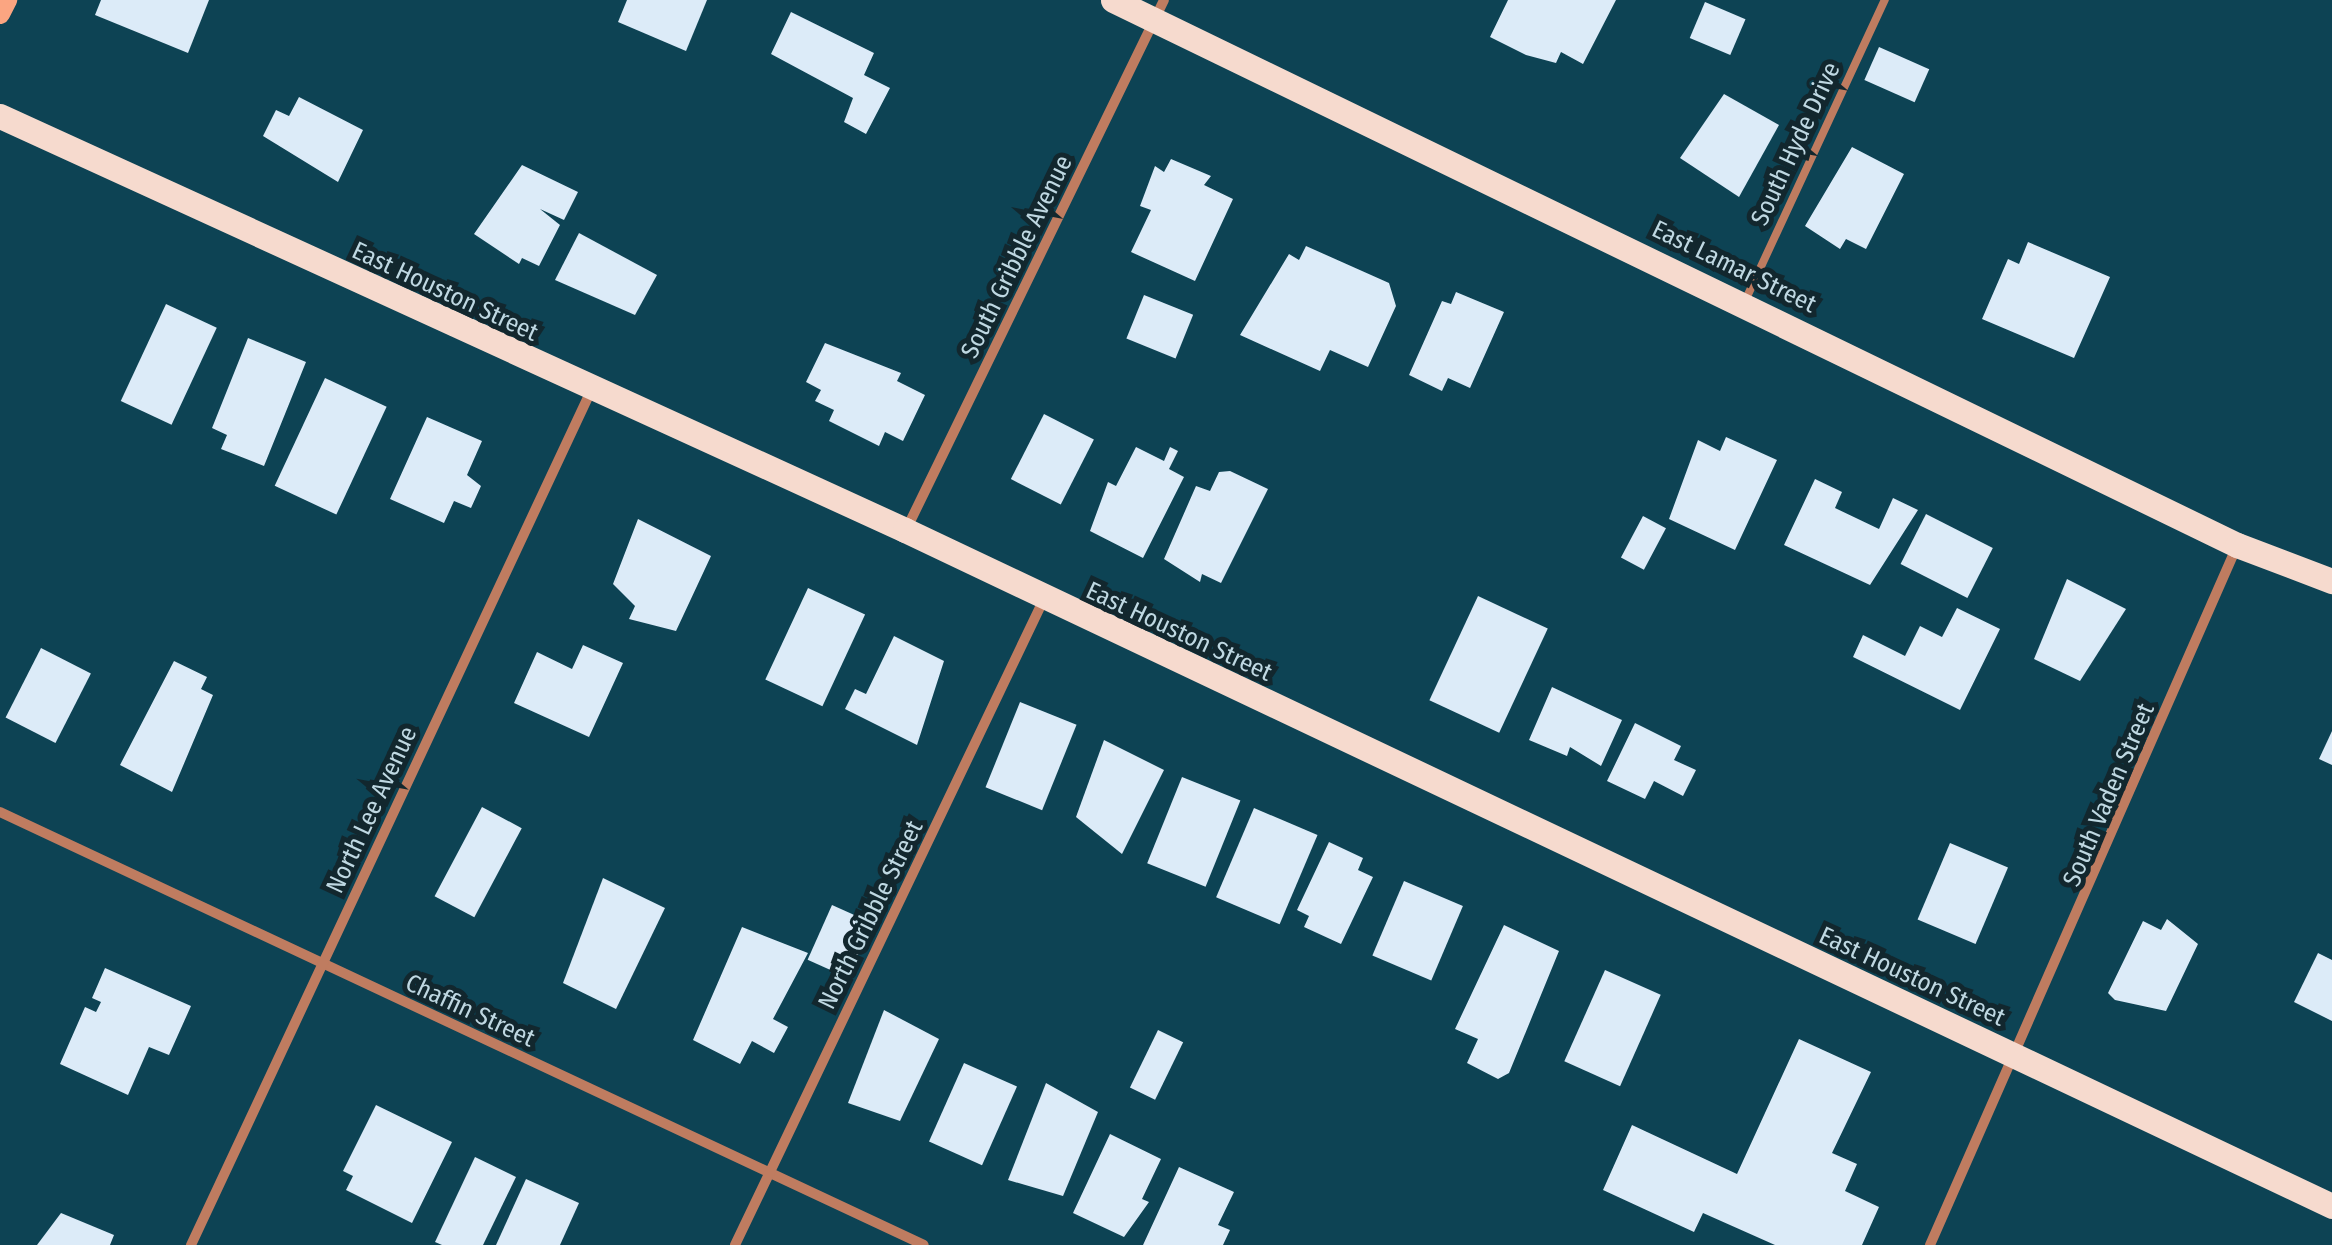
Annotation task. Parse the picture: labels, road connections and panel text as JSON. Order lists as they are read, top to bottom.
{
  "streets": {
    "main road": ["East Lamar Street", "East Houston Street"],
    "street": [
      "South Gribble Avenue",
      "South Vaden Street",
      "North Lee Avenue",
      "North Gribble Street",
      "Chaffin Street"
    ],
    "lane": ["South Hyde Drive"]
  },
  "crossings": [
    ["South Hyde Drive", "East Lamar Street"],
    ["South Gribble Avenue", "East Lamar Street"],
    ["South Gribble Avenue", "East Houston Street"],
    ["East Lamar Street", "South Vaden Street"],
    ["East Houston Street", "South Vaden Street"],
    ["East Houston Street", "North Lee Avenue"],
    ["East Houston Street", "North Gribble Street"],
    ["North Lee Avenue", "Chaffin Street"],
    ["North Gribble Street", "Chaffin Street"]
  ]
}
